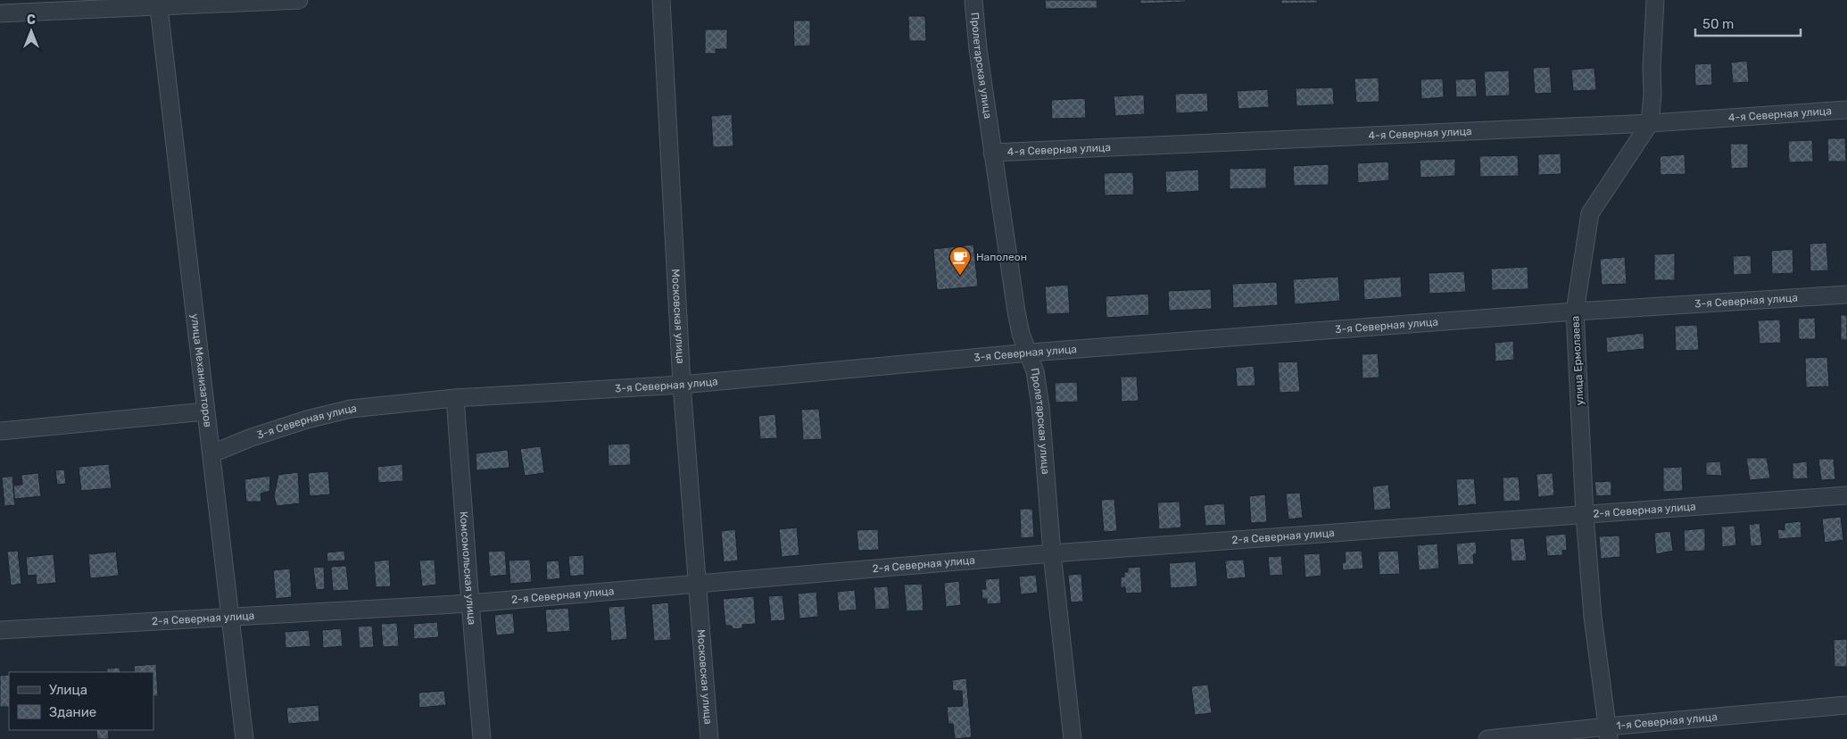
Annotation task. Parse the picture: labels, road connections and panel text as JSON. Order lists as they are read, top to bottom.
{
  "streets": {
    "street": [
      "Пролетарская улица",
      "4-я Северная улица",
      "3-я Северная улица",
      "Московская улица",
      "улица Ермолаева",
      "улица Механизаторов",
      "2-я Северная улица",
      "Комсомольская улица",
      "1-я Северная улица"
    ]
  },
  "crossings": [
    ["Пролетарская улица", "4-я Северная улица"],
    ["Пролетарская улица", "3-я Северная улица"],
    ["Пролетарская улица", "2-я Северная улица"],
    ["4-я Северная улица", "улица Ермолаева"],
    ["3-я Северная улица", "Московская улица"],
    ["3-я Северная улица", "улица Ермолаева"],
    ["3-я Северная улица", "улица Механизаторов"],
    ["3-я Северная улица", "Комсомольская улица"],
    ["Московская улица", "2-я Северная улица"],
    ["улица Ермолаева", "2-я Северная улица"],
    ["улица Ермолаева", "1-я Северная улица"],
    ["улица Механизаторов", "2-я Северная улица"],
    ["2-я Северная улица", "Комсомольская улица"]
  ],
  "places": {
    "cafe": ["Наполеон"]
  },
  "legend": ["Улица", "Здание"],
  "scale_bar": "50 m",
  "north": "top"
}
